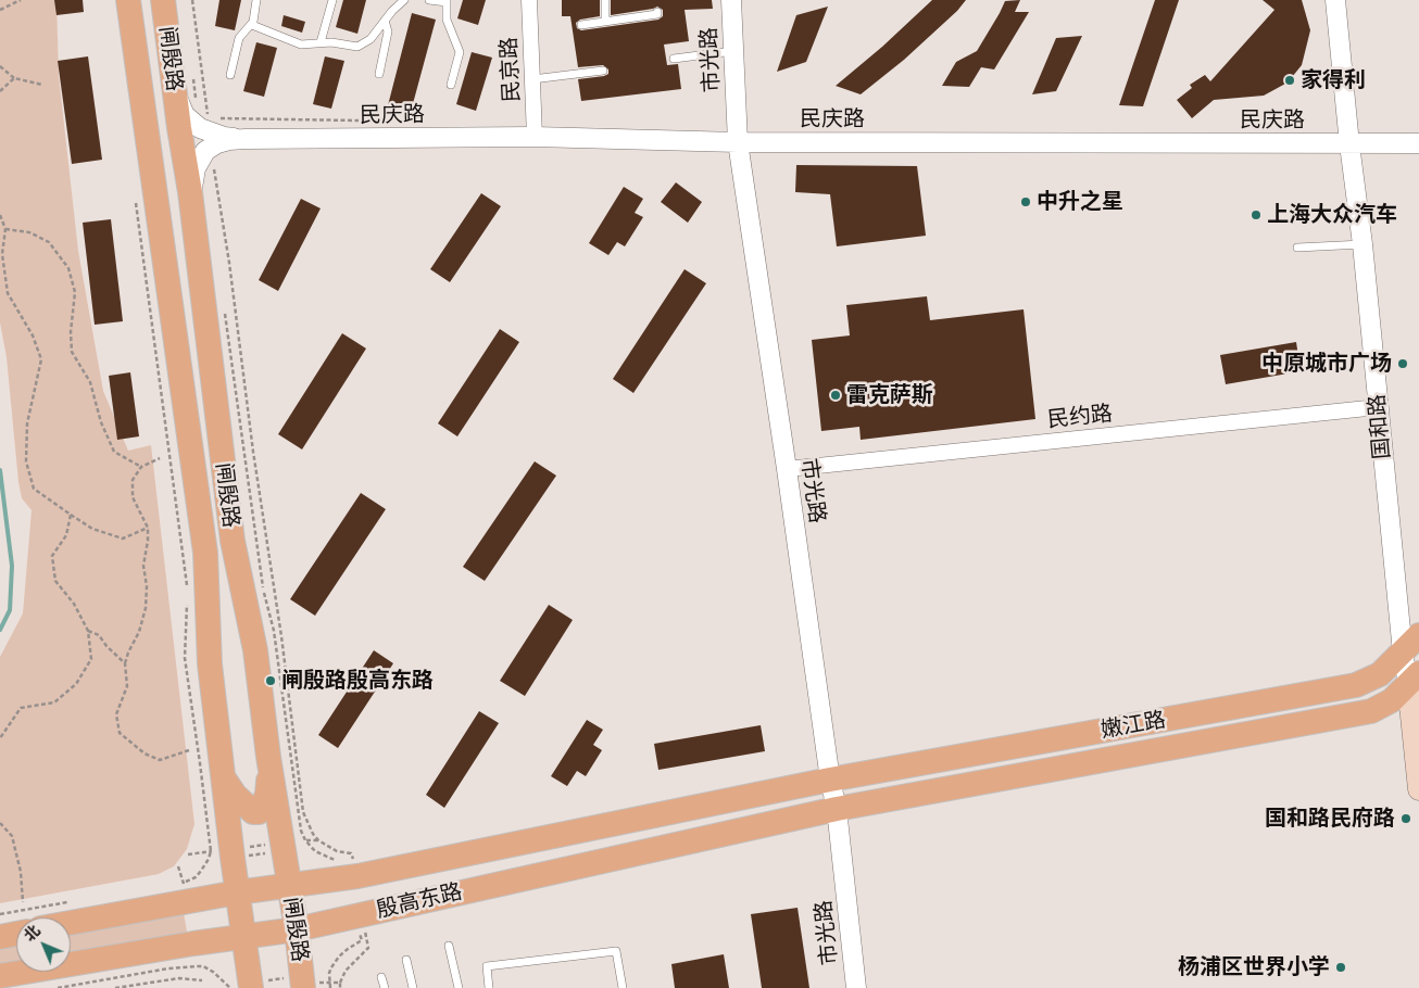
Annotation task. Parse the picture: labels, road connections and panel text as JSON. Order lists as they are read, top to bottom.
{
  "streets": {
    "main road": [
      "闸殷路",
      "国和路",
      "嫩江路",
      "殷高东路"
    ],
    "street": [
      "市光路",
      "民京路",
      "民庆路",
      "民约路"
    ]
  },
  "crossings": [
    ["闸殷路", "殷高东路"],
    ["市光路", "民庆路"],
    ["市光路", "民约路"],
    ["市光路", "嫩江路"],
    ["市光路", "殷高东路"],
    ["民京路", "民庆路"],
    ["民庆路", "国和路"],
    ["民约路", "国和路"],
    ["国和路", "嫩江路"],
    ["嫩江路", "殷高东路"]
  ],
  "places": [
    "家得利",
    "中升之星",
    "上海大众汽车",
    "中原城市广场",
    "雷克萨斯",
    "闸殷路殷高东路",
    "国和路民府路",
    "杨浦区世界小学"
  ],
  "north": "top left"
}
